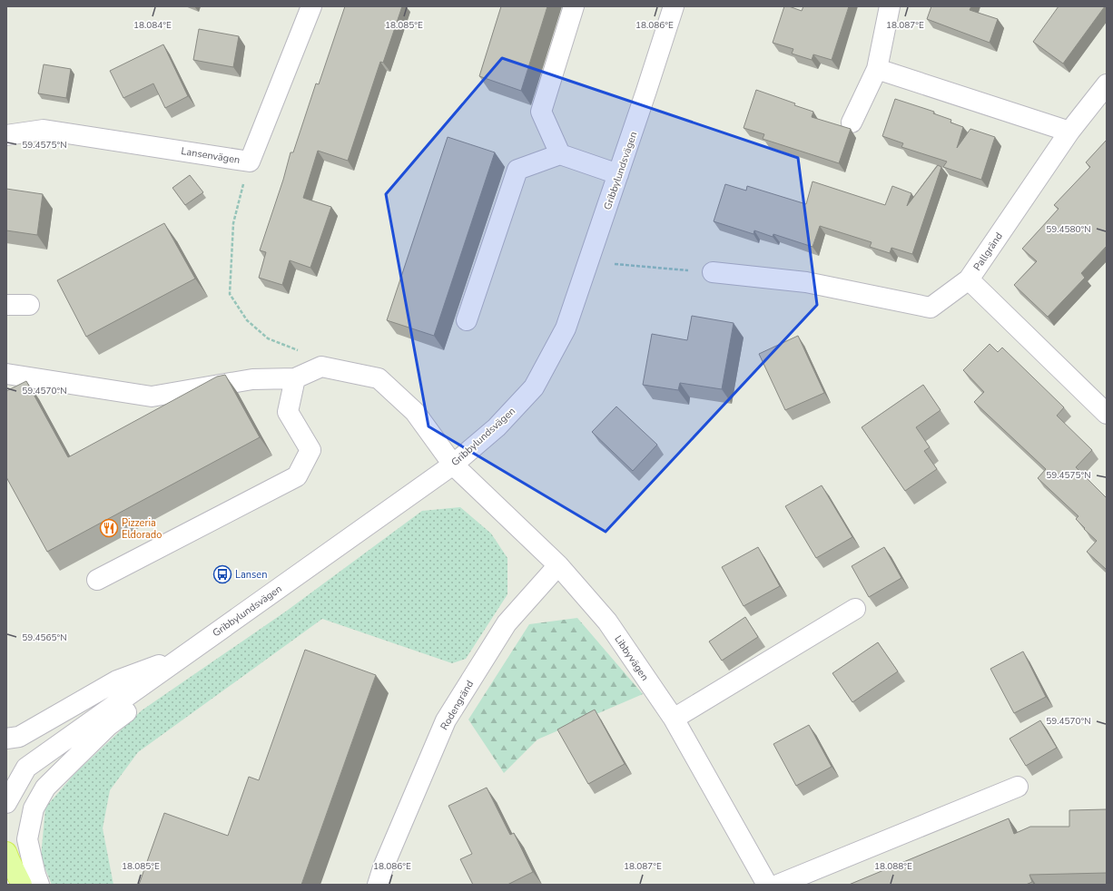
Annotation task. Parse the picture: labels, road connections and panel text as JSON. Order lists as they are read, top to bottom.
{
  "streets": {
    "street": [
      "Lansenvägen",
      "Gribbylundsvägen",
      "Pallgränd",
      "Libbyvägen",
      "Rodengränd"
    ]
  },
  "crossings": [
    ["Gribbylundsvägen", "Libbyvägen"],
    ["Libbyvägen", "Rodengränd"]
  ],
  "places": {
    "restaurant": ["Pizzeria Eldorado"],
    "bus stop": ["Lansen"]
  },
  "coordinates": [
    "18.084°E",
    "18.085°E",
    "18.086°E",
    "18.087°E",
    "59.4575°N",
    "59.4580°N",
    "59.4570°N",
    "59.4565°N",
    "18.088°E"
  ]
}
